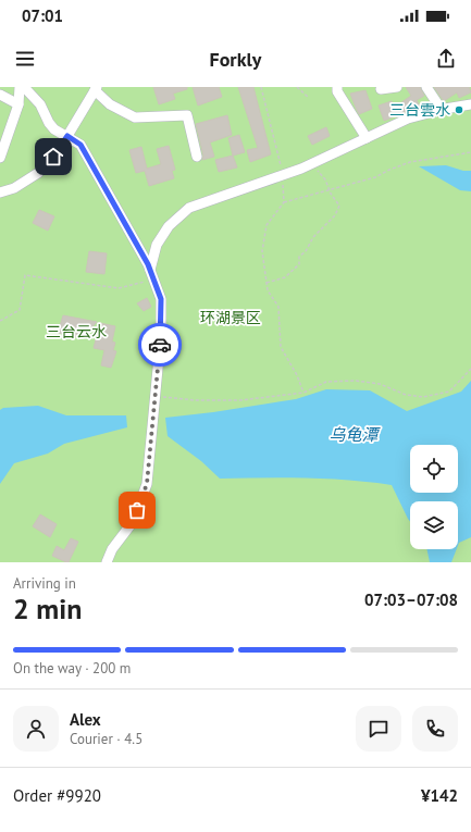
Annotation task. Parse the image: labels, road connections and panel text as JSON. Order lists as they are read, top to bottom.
{
  "water": ["乌龟潭"],
  "parks": ["环湖景区", "三台云水"],
  "places": ["三台雲水"],
  "page": {
    "status": "07:01",
    "header": "Forkly",
    "heading": ["2 min", "Arriving in", "07:03–07:08"],
    "panel": [
      "Alex",
      "Courier · 4.5",
      "Order #9920",
      "¥142"
    ],
    "bar": "On the way · 200 m"
  }
}
